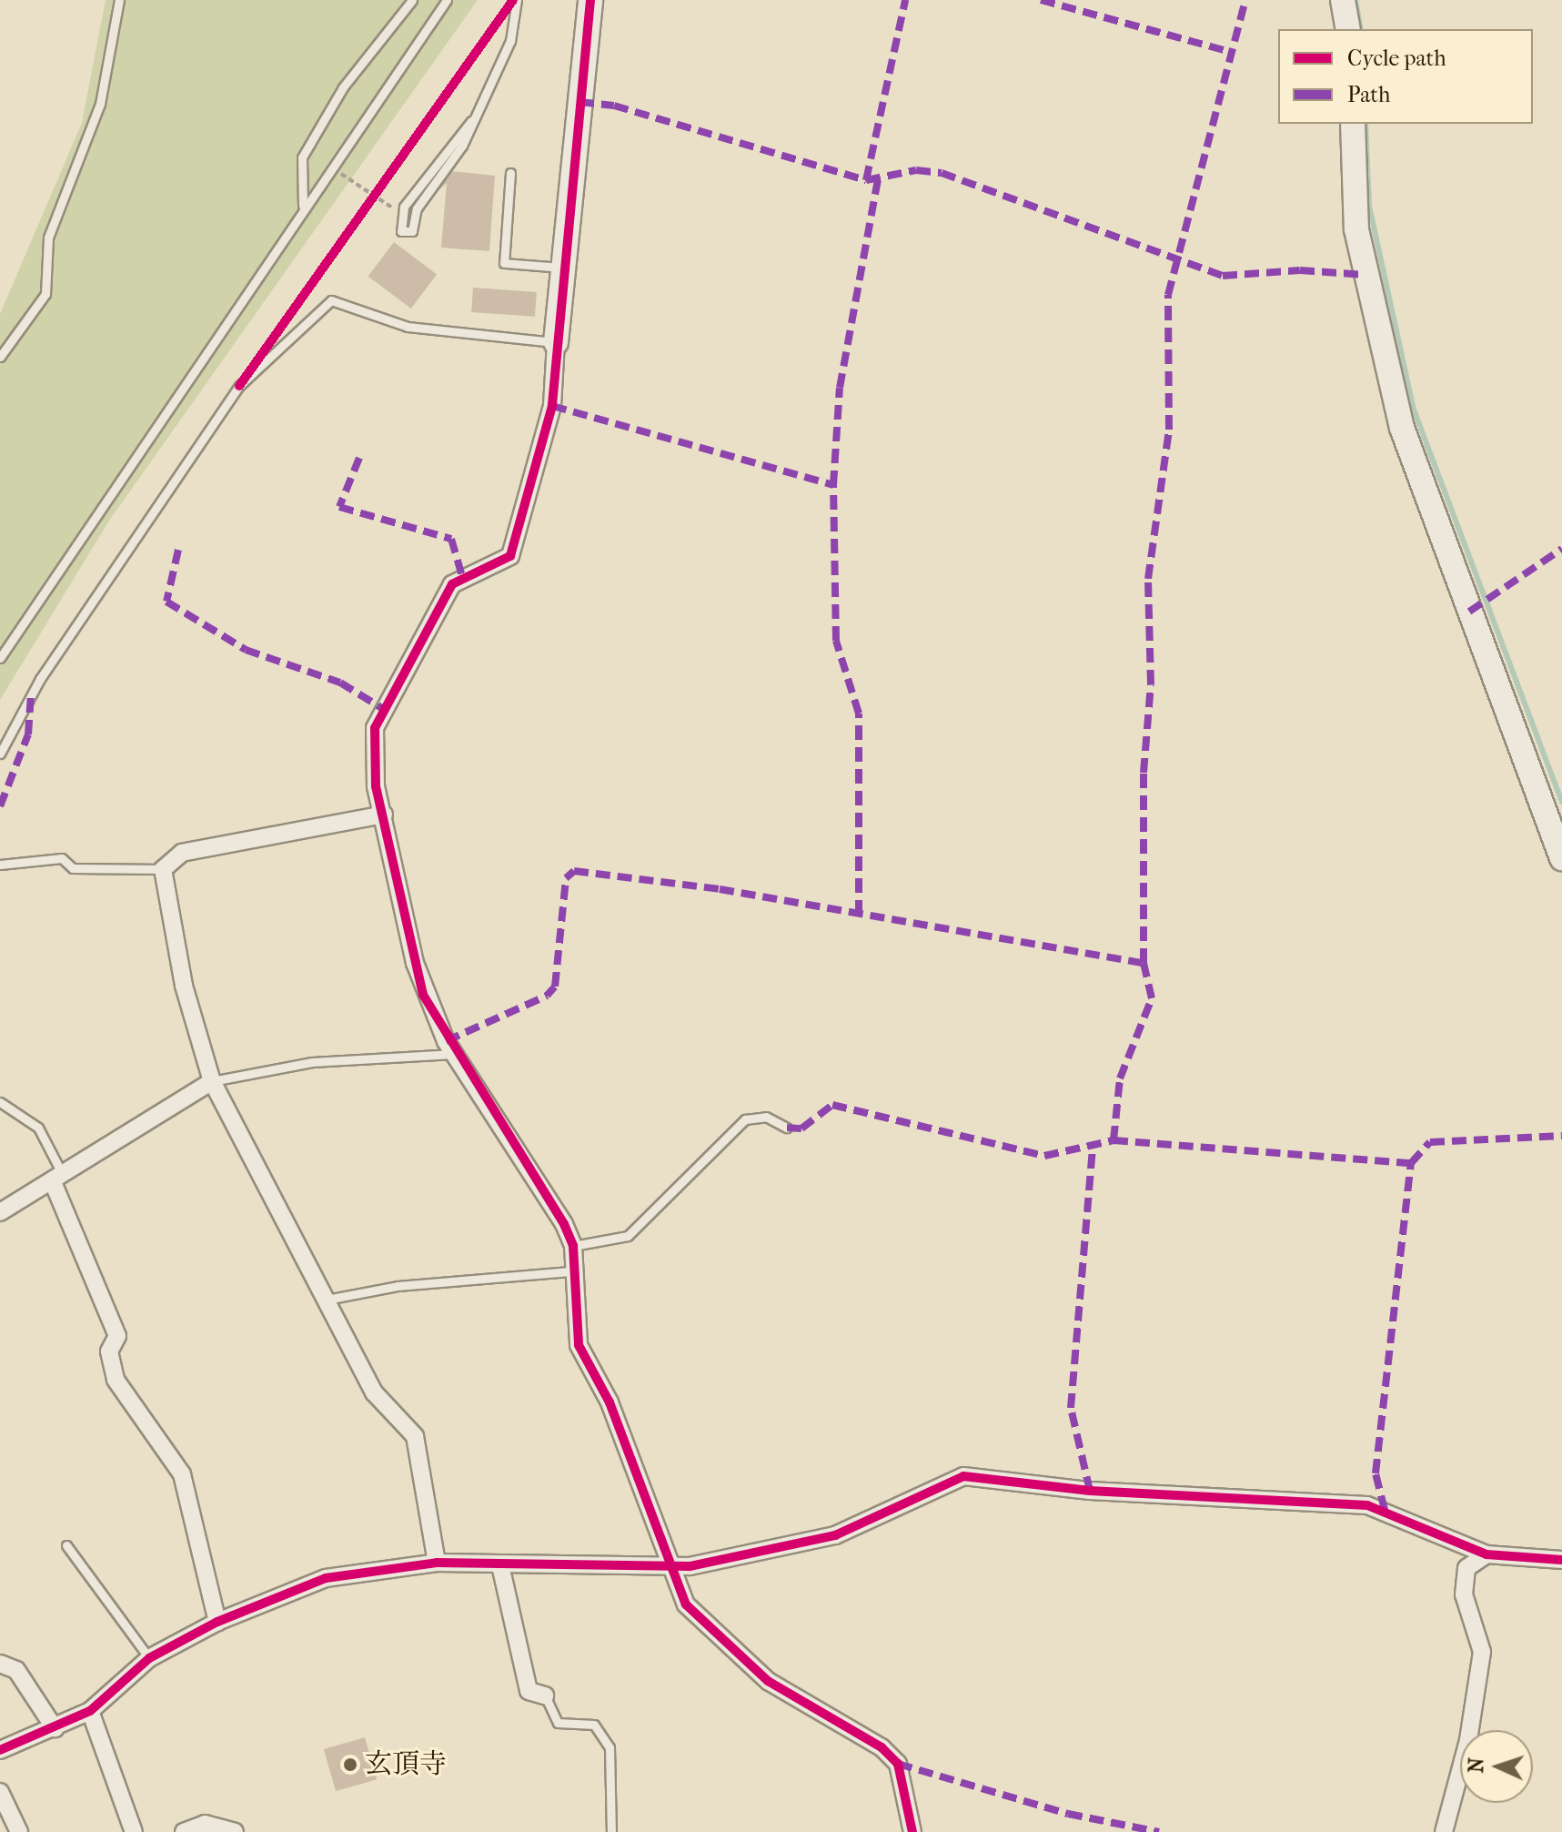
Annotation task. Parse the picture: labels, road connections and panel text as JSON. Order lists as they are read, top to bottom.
{
  "places": ["玄頂寺"],
  "legend": ["Cycle path", "Path"],
  "north": "left"
}
